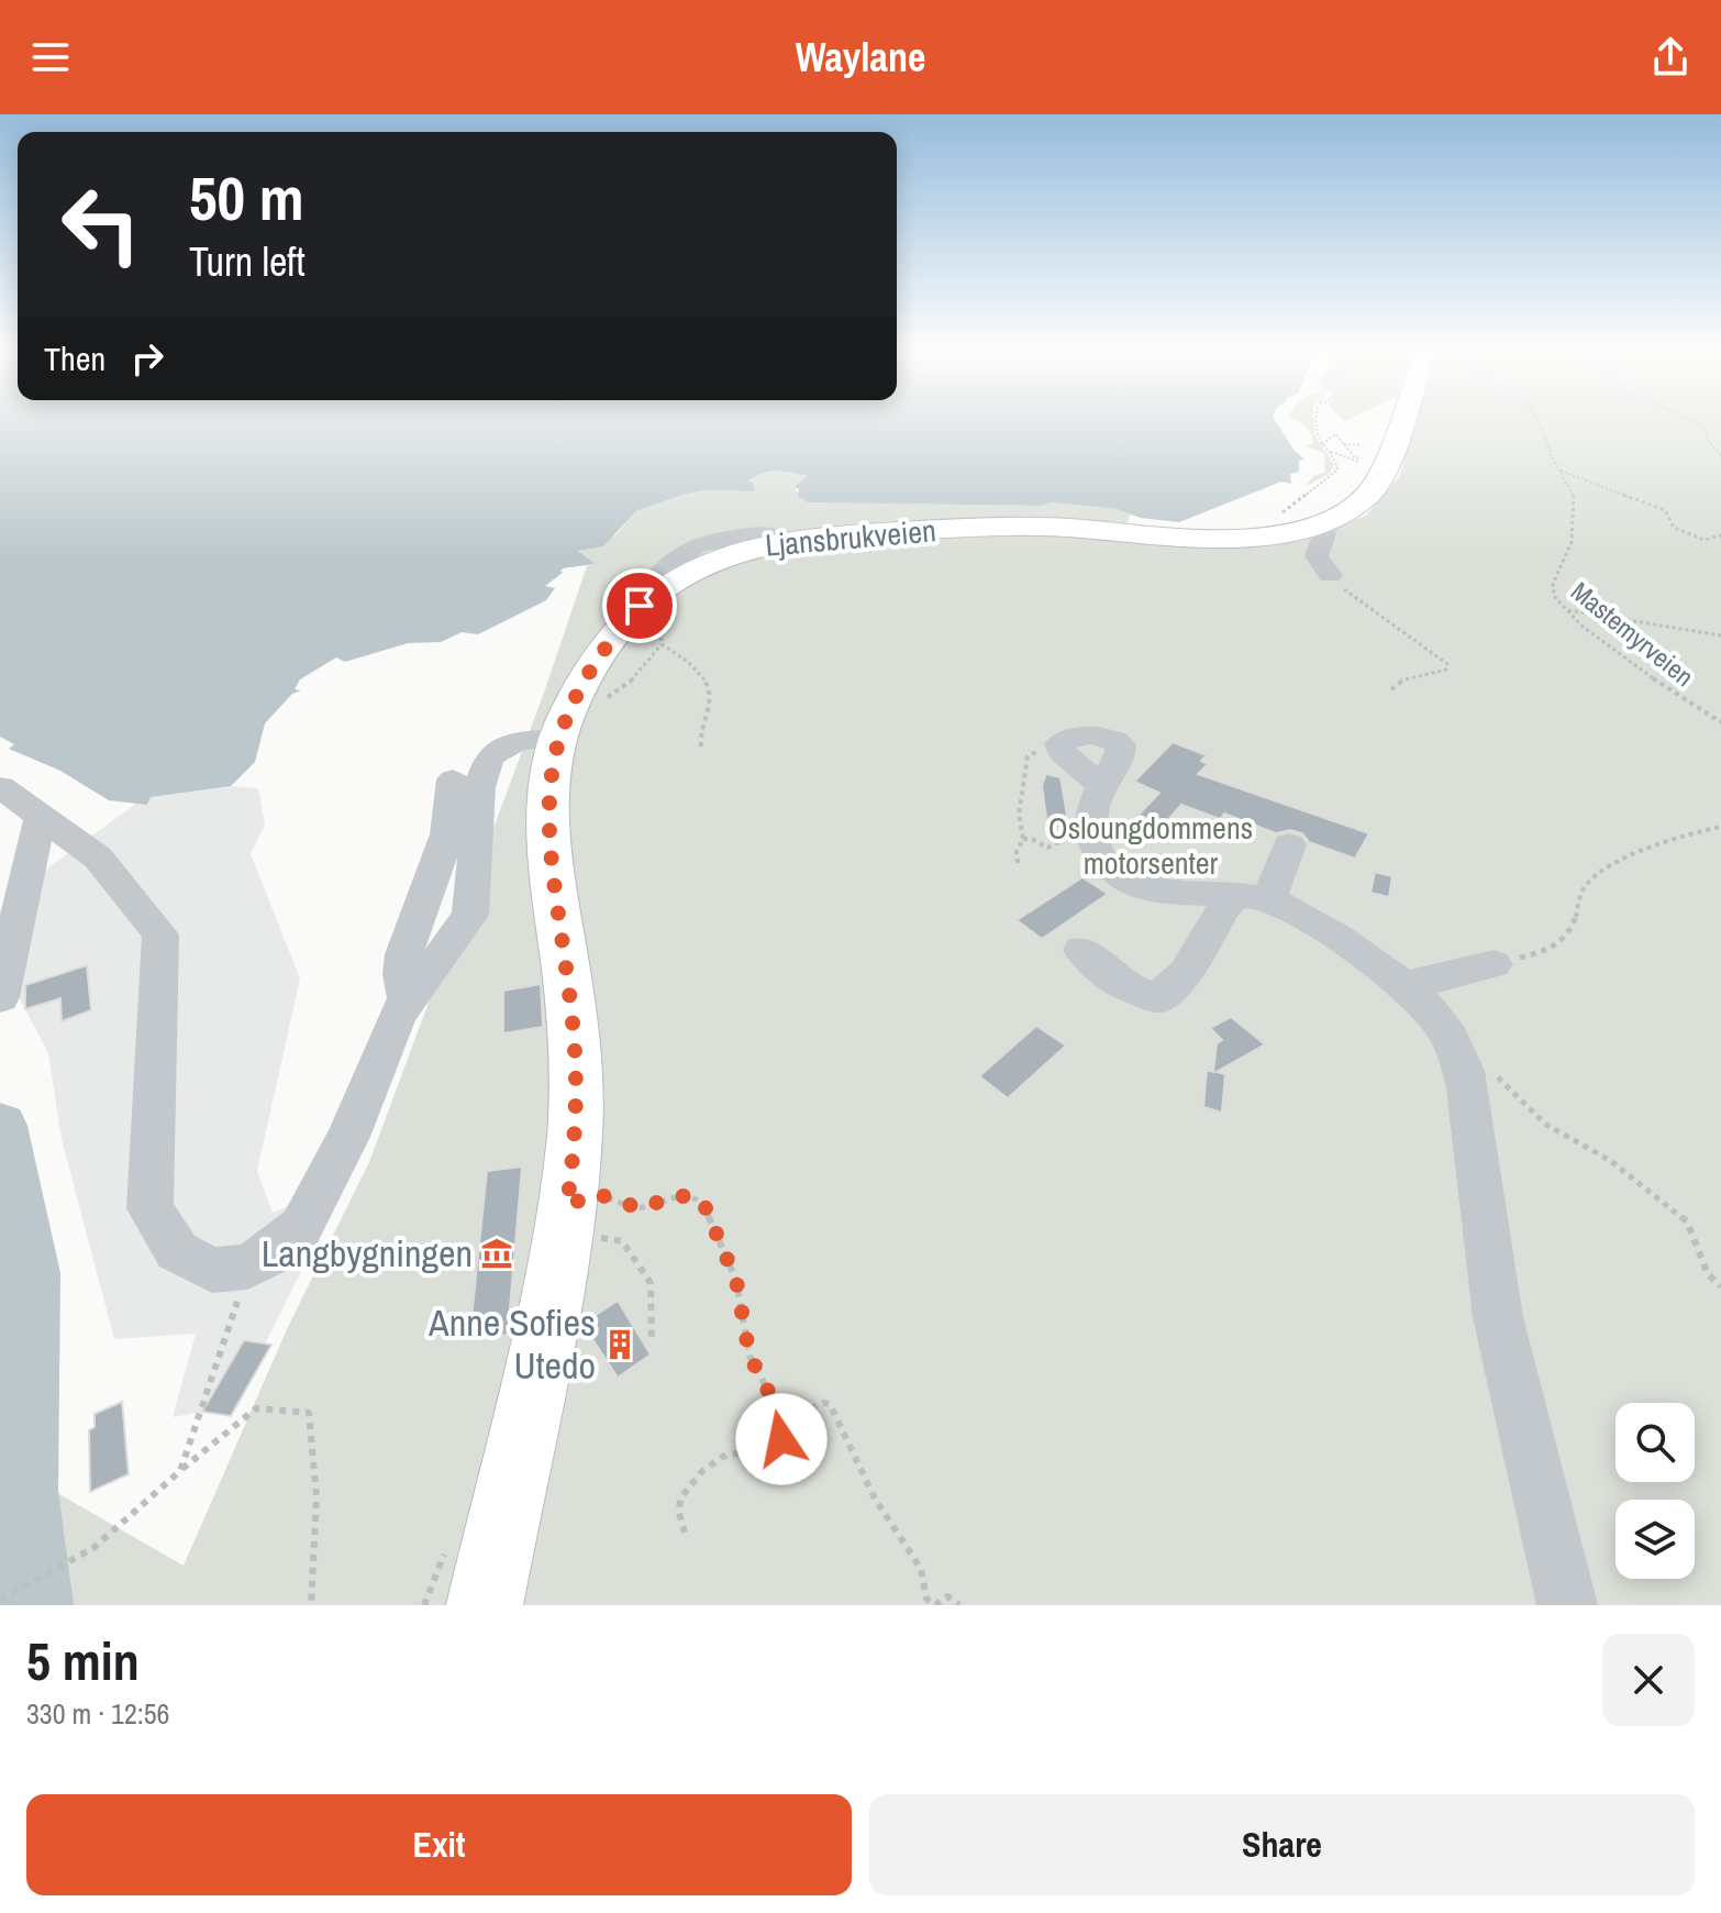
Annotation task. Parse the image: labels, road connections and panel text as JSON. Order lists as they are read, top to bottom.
{
  "streets": {
    "main road": ["Ljansbrukveien"],
    "path": ["Mastemyrveien"]
  },
  "parks": ["Osloungdommens motorsenter"],
  "places": {
    "museum": ["Langbygningen"],
    "building": ["Anne Sofies Utedo"]
  },
  "page": {
    "header": "Waylane",
    "turn": ["50 m", "Turn left"],
    "then": "Then",
    "heading": ["5 min", "330 m · 12:56"],
    "buttons": ["Exit", "Share"]
  }
}
